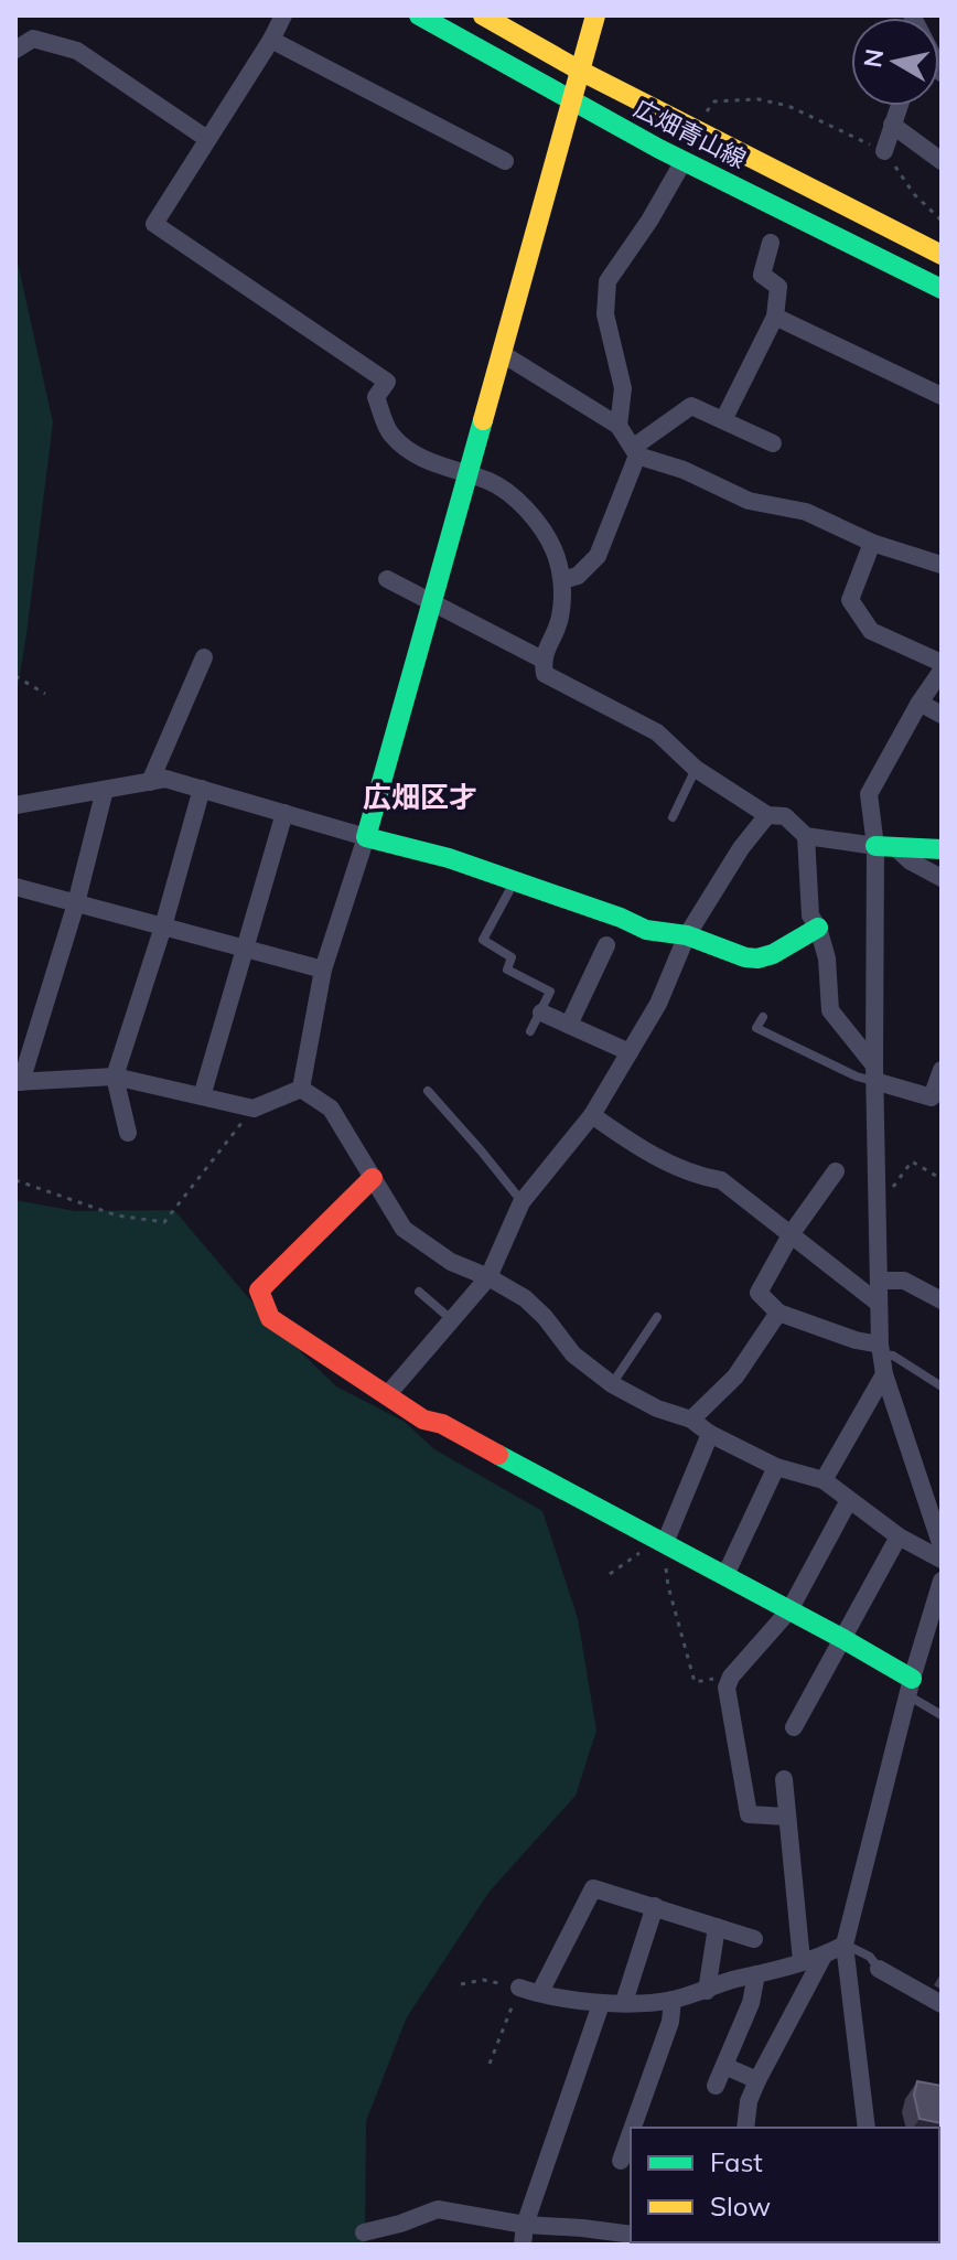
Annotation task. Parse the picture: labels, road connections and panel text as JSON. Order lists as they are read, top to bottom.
{
  "streets": {
    "street": ["広畑青山線"]
  },
  "districts": ["広畑区才"],
  "legend": ["Fast", "Slow"],
  "north": "left"
}
